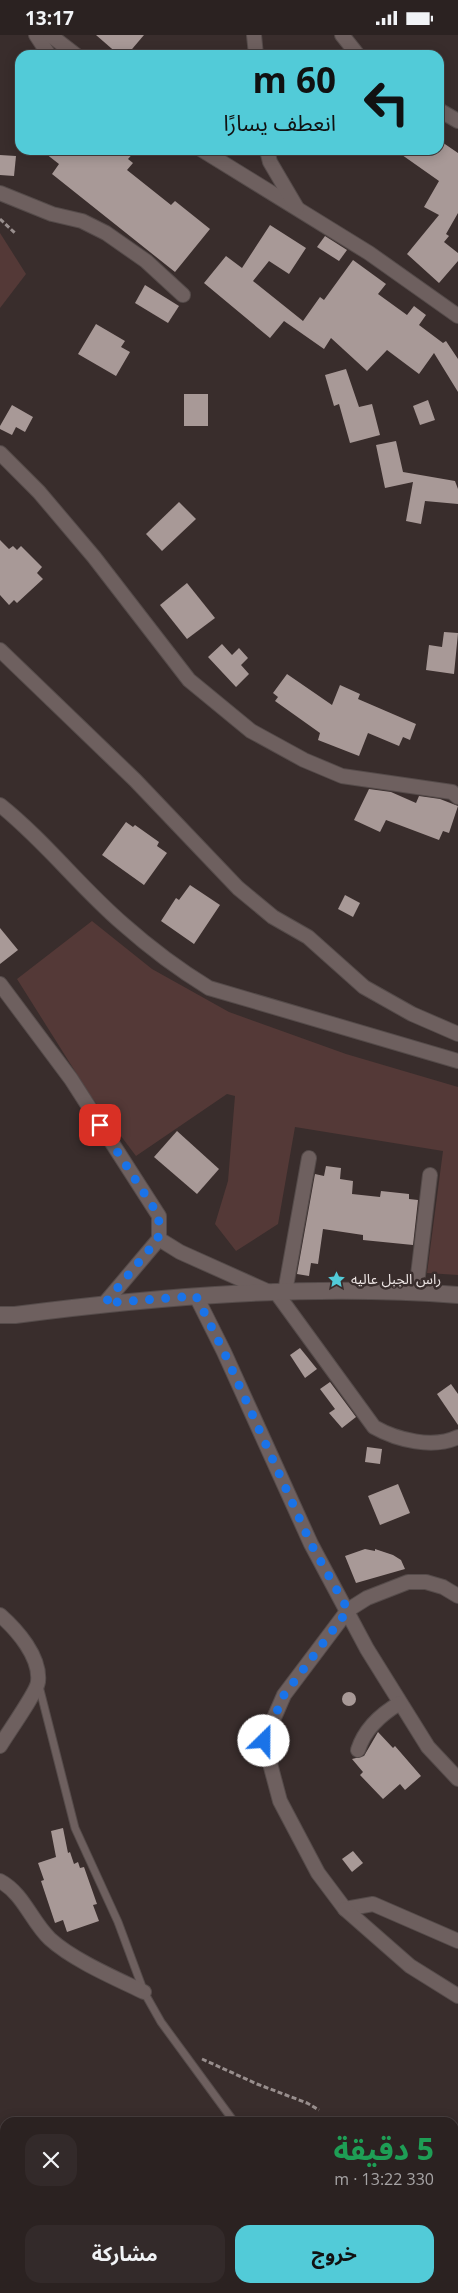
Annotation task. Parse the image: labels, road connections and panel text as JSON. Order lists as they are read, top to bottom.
{
  "places": {
    "place": ["راس الجبل عاليه"]
  },
  "page": {
    "status": "13:17",
    "turn": ["60 m", "انعطف يسارًا"],
    "heading": ["5 دقيقة", "330 m · 13:22"],
    "buttons": ["خروج", "مشاركة"]
  }
}
